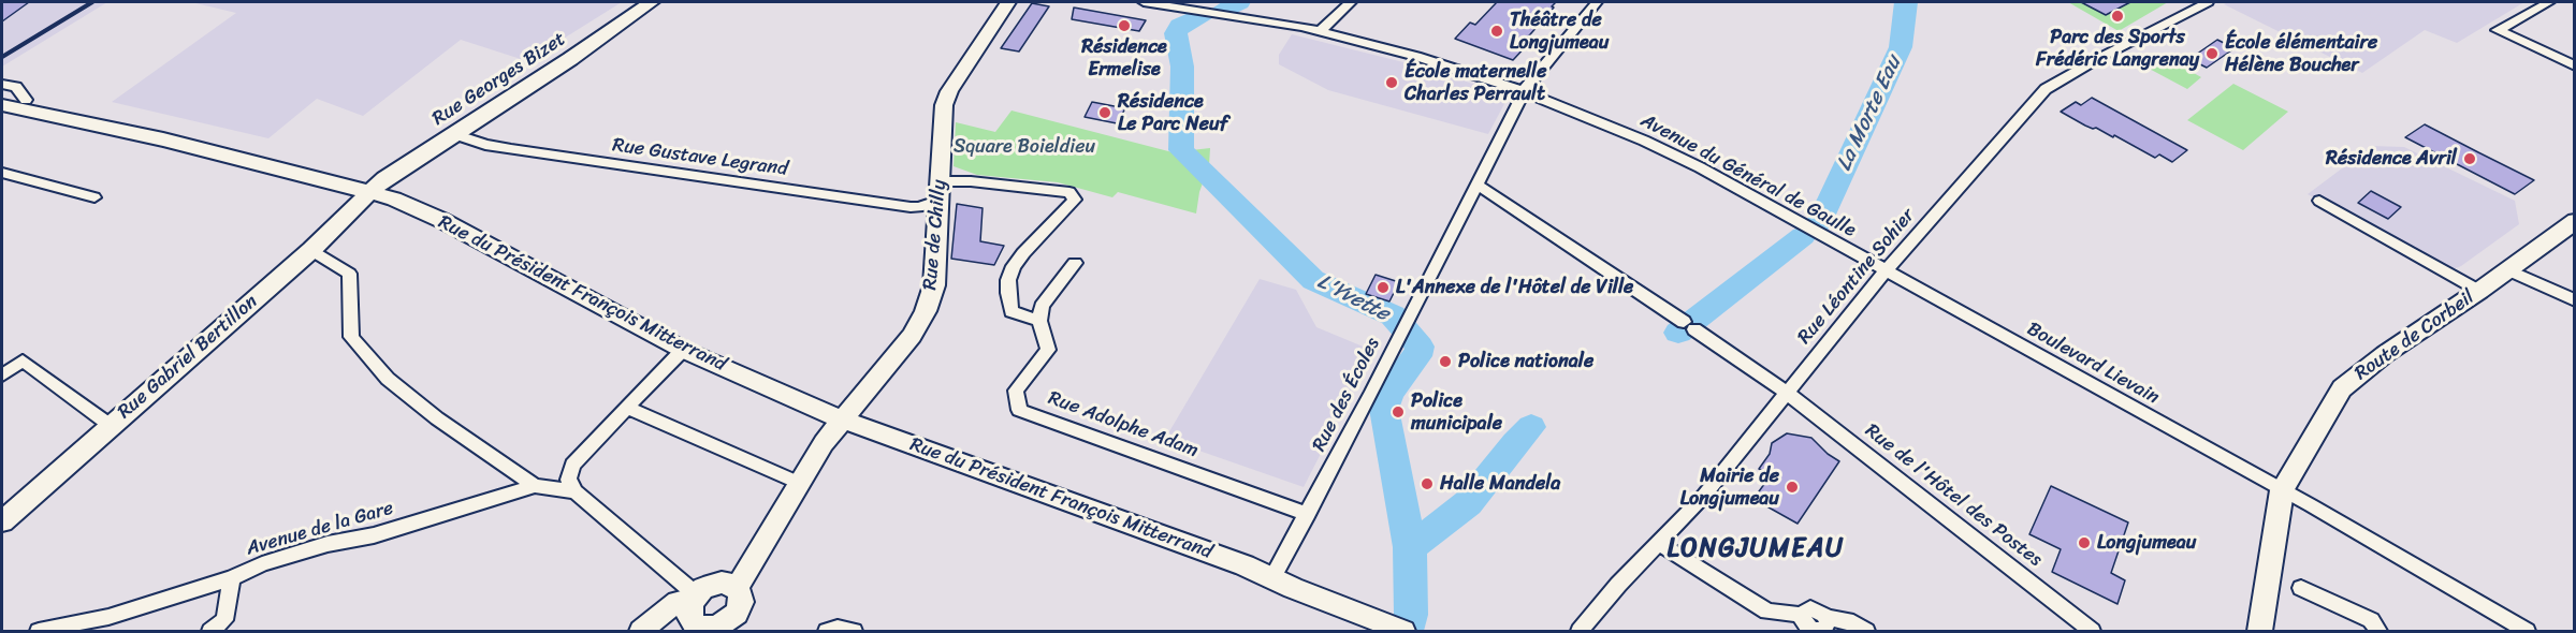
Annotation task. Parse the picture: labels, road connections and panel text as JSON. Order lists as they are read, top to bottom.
{
  "streets": {
    "main road": [
      "Rue Georges Bizet",
      "Rue de Chilly",
      "Rue du Président François Mitterrand",
      "Route de Corbeil",
      "Rue Gabriel Bertillon"
    ],
    "street": [
      "Rue Gustave Legrand",
      "Avenue du Général de Gaulle",
      "Rue Léontine Sohier",
      "Boulevard Lievain",
      "Rue des Écoles",
      "Rue Adolphe Adam",
      "Rue de l'Hôtel des Postes",
      "Avenue de la Gare"
    ]
  },
  "crossings": [
    ["Rue Georges Bizet", "Rue Gustave Legrand"],
    ["Rue Georges Bizet", "Rue du Président François Mitterrand"],
    ["Rue Georges Bizet", "Rue Gabriel Bertillon"],
    ["Rue Gustave Legrand", "Rue de Chilly"],
    ["Avenue du Général de Gaulle", "Rue Léontine Sohier"],
    ["Avenue du Général de Gaulle", "Boulevard Lievain"],
    ["Avenue du Général de Gaulle", "Rue des Écoles"],
    ["Rue de Chilly", "Rue du Président François Mitterrand"],
    ["Rue Léontine Sohier", "Boulevard Lievain"],
    ["Rue Léontine Sohier", "Rue de l'Hôtel des Postes"],
    ["Rue du Président François Mitterrand", "Rue Gabriel Bertillon"],
    ["Rue du Président François Mitterrand", "Rue des Écoles"],
    ["Route de Corbeil", "Boulevard Lievain"],
    ["Rue des Écoles", "Rue Adolphe Adam"],
    ["Rue des Écoles", "Rue de l'Hôtel des Postes"]
  ],
  "districts": ["LONGJUMEAU"],
  "water": ["La Morte Eau", "L'Yvette"],
  "parks": ["Square Boieldieu"],
  "places": [
    "Parc des Sports Frédéric Langrenay",
    "Résidence Ermelise",
    "Théâtre de Longjumeau",
    "École élémentaire Hélène Boucher",
    "École maternelle Charles Perrault",
    "Résidence Le Parc Neuf",
    "Résidence Avril",
    "L'Annexe de l'Hôtel de Ville",
    "Police nationale",
    "Police municipale",
    "Halle Mandela",
    "Mairie de Longjumeau",
    "Longjumeau"
  ]
}
